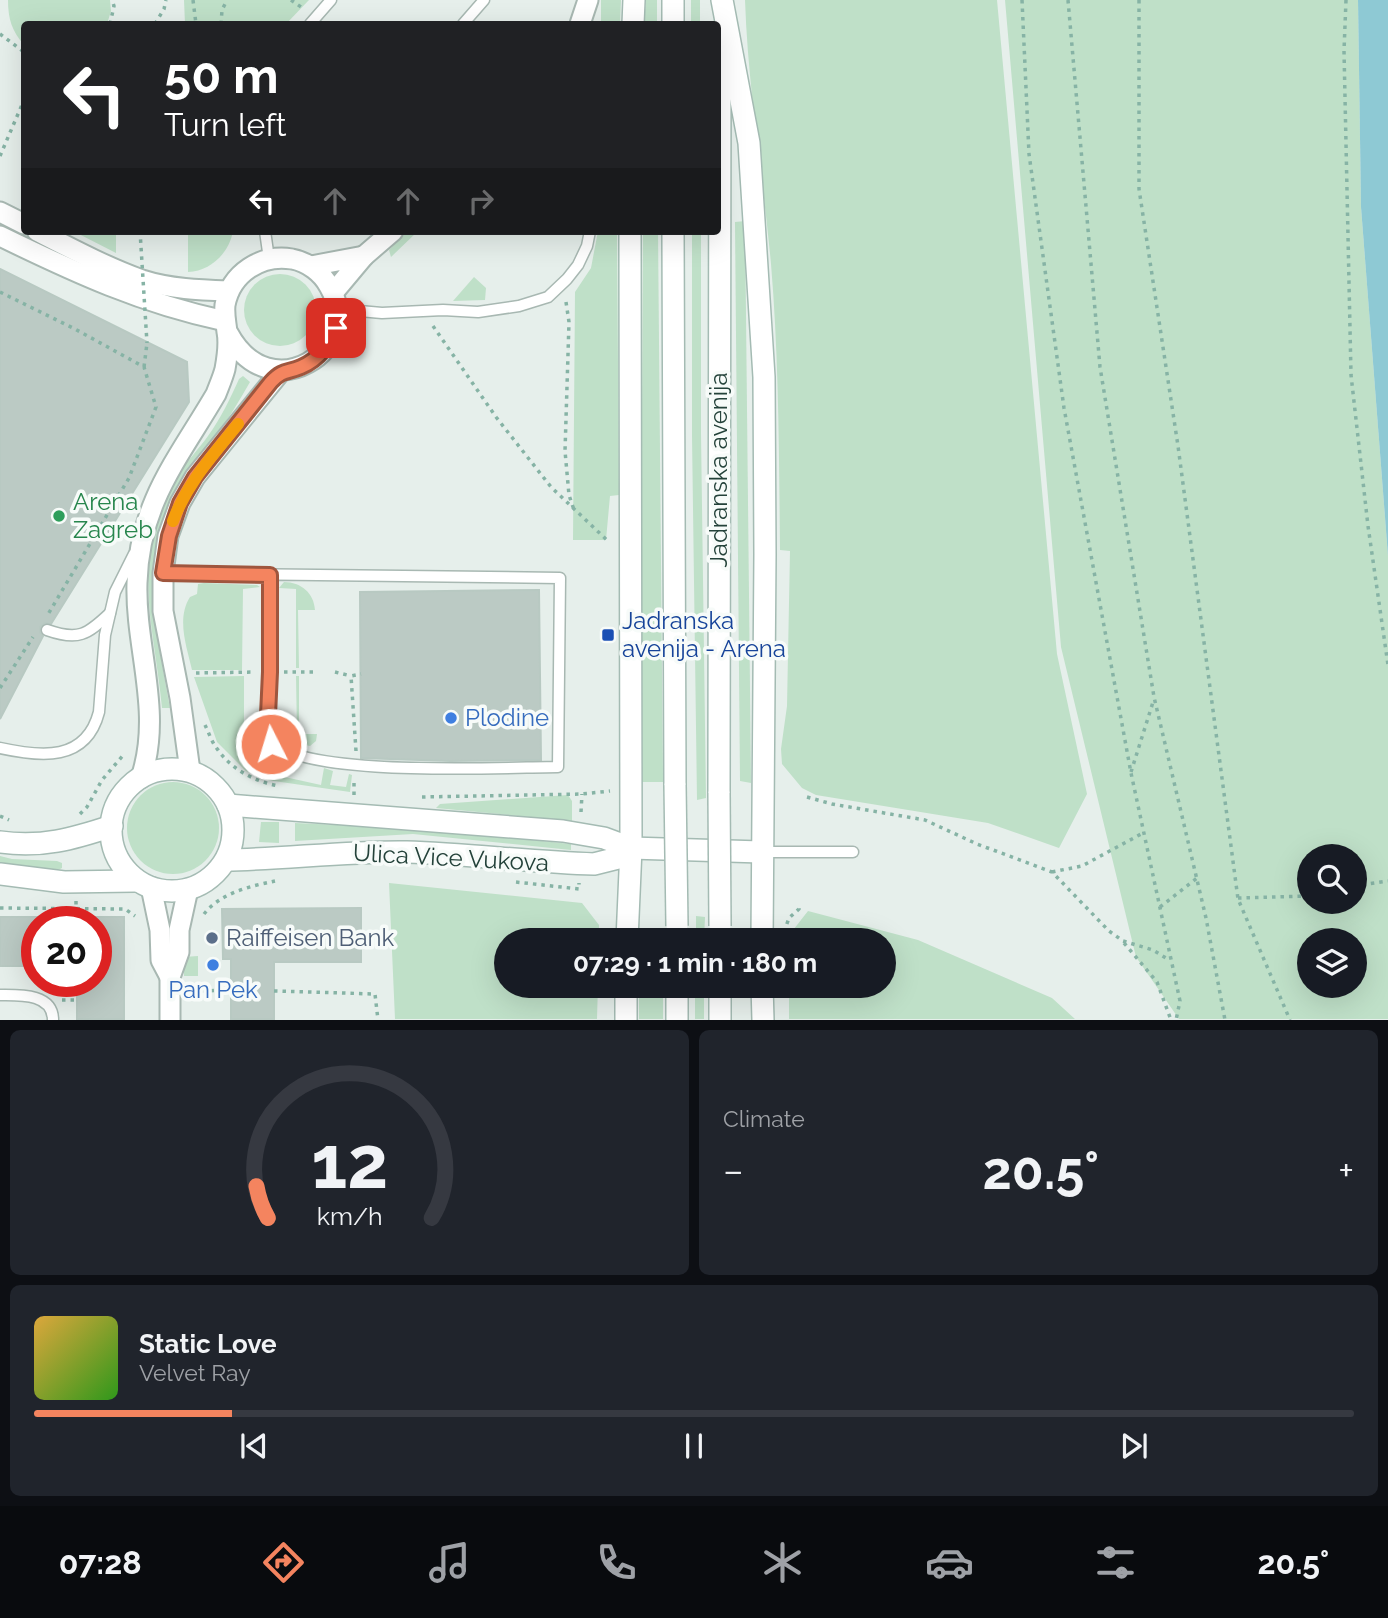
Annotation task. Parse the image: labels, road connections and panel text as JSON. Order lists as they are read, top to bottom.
{
  "streets": {
    "main road": ["Jadranska avenija", "Ulica Vice Vukova"]
  },
  "places": {
    "other": [
      "Arena Zagreb",
      "Plodine",
      "Raiffeisen Bank",
      "Pan Pek"
    ],
    "transit": ["Jadranska avenija - Arena"]
  },
  "page": {
    "turn": ["50 m", "Turn left"],
    "limit": "20",
    "trip": "07:29 · 1 min · 180 m",
    "tile": "Climate",
    "heat": ["−", "20.5°", "+"],
    "song": ["Static Love", "Velvet Ray"],
    "tabs": ["07:28", "20.5°"],
    "gauge": ["12", "km/h"]
  }
}
